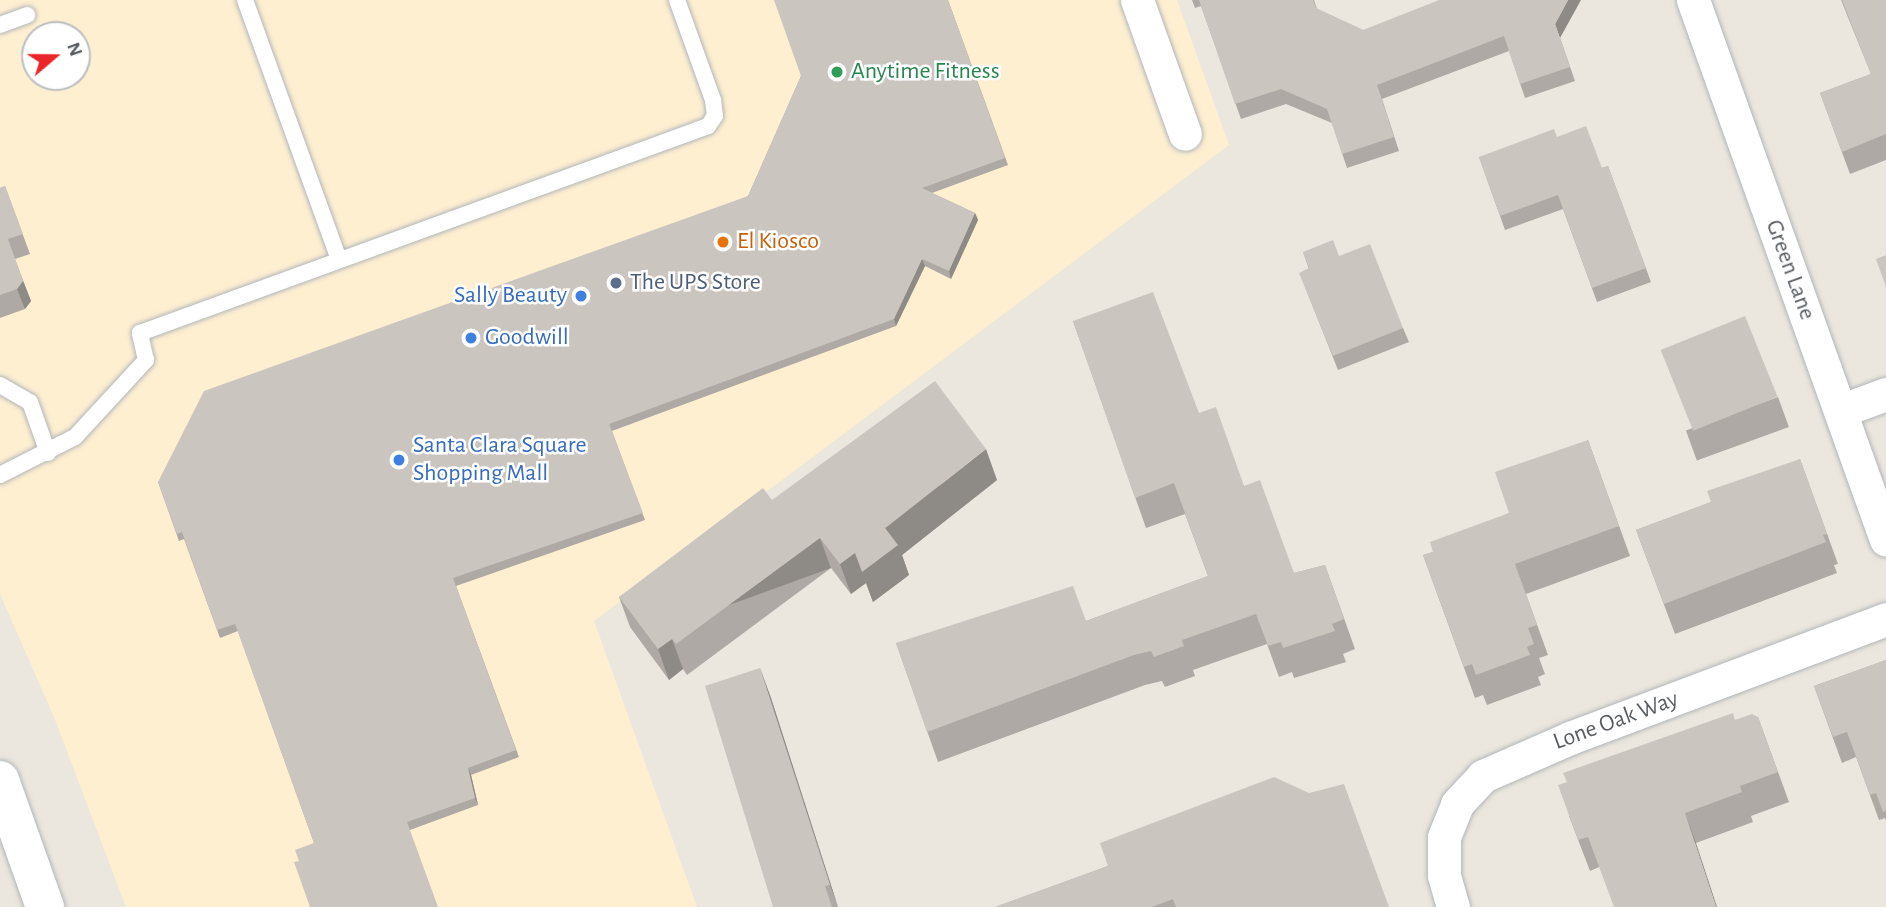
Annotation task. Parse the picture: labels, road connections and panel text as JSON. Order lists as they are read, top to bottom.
{
  "streets": {
    "street": ["Green Lane", "Lone Oak Way"]
  },
  "places": [
    "Anytime Fitness",
    "El Kiosco",
    "The UPS Store",
    "Sally Beauty",
    "Goodwill",
    "Santa Clara Square Shopping Mall"
  ],
  "north": "right"
}
